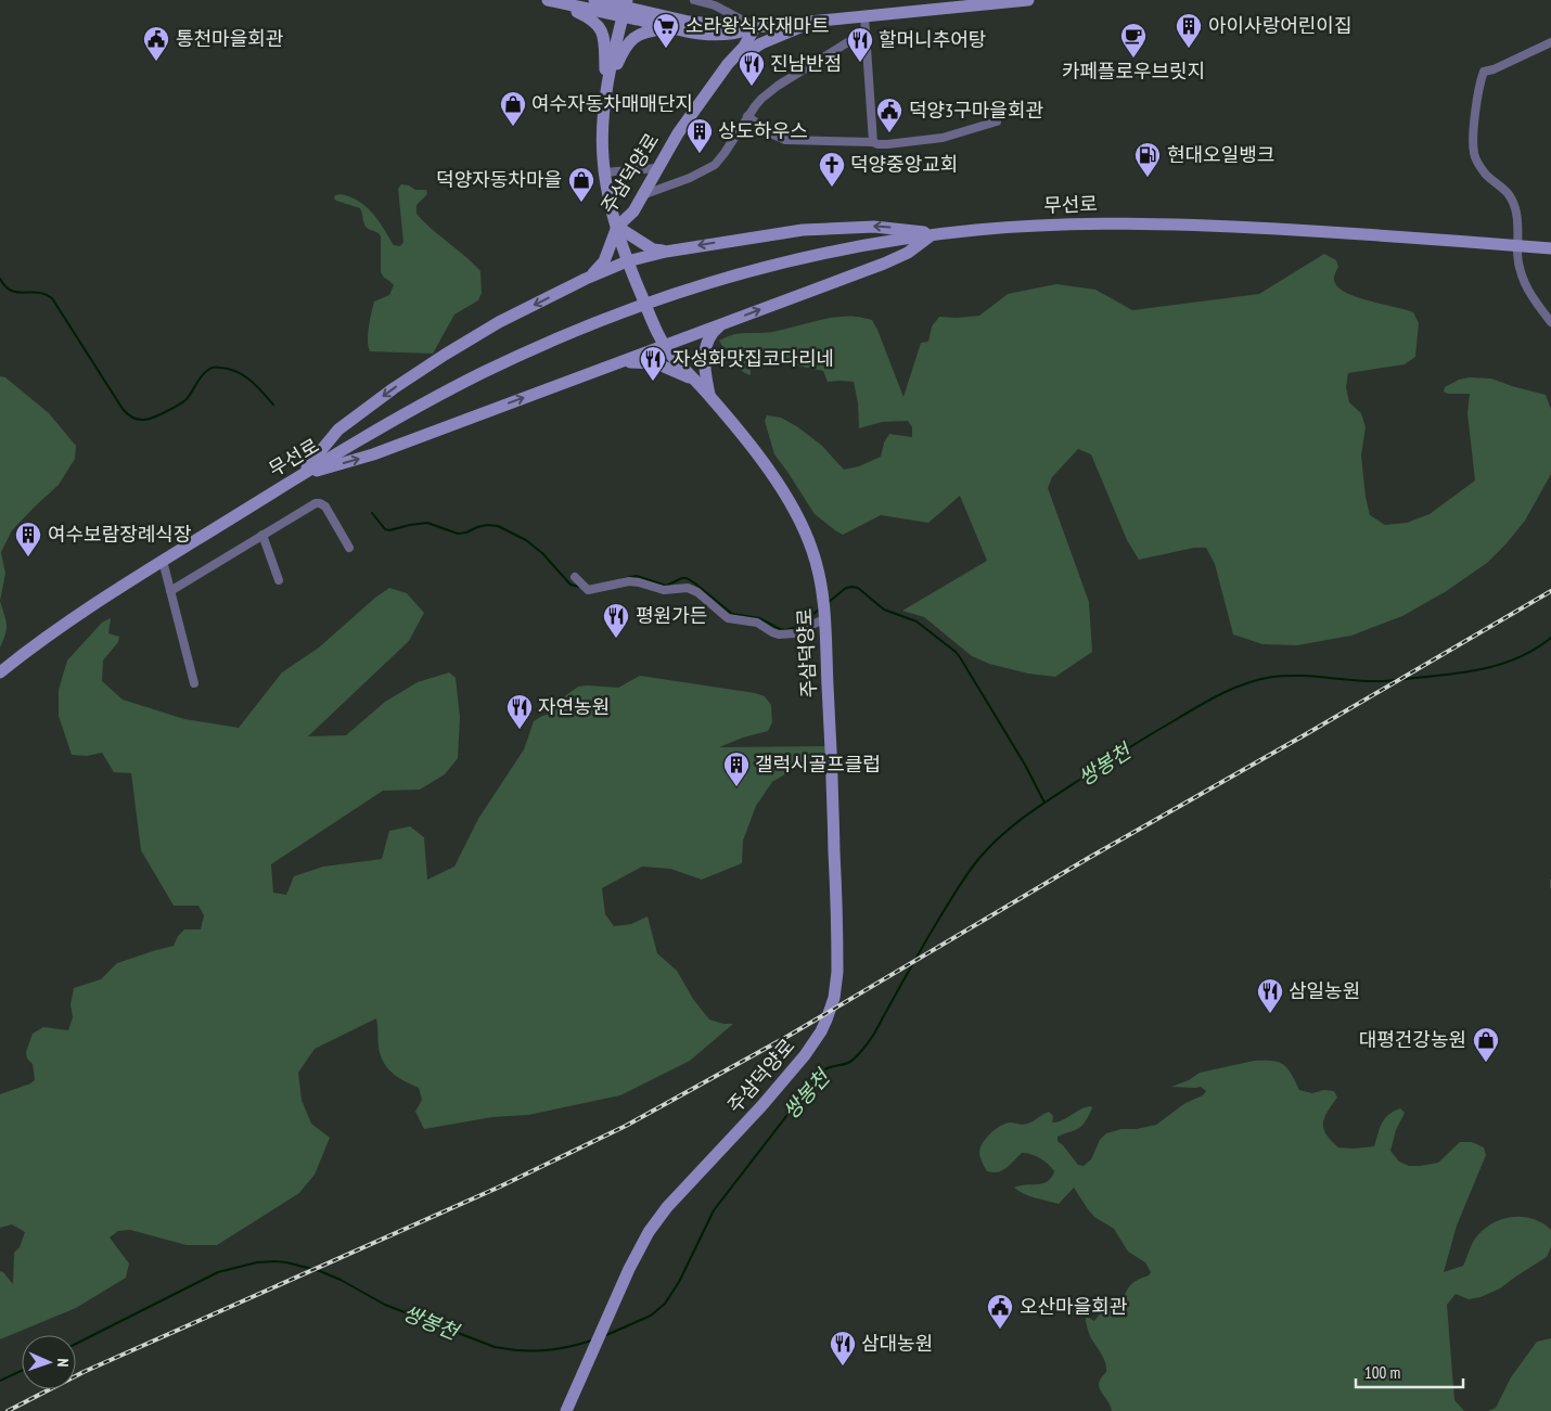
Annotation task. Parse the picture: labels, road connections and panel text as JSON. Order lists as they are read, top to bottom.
{
  "streets": {
    "street": ["주삼덕양로", "무선로"]
  },
  "water": ["쌍봉천"],
  "places": {
    "supermarket": ["소라왕식자재마트"],
    "building": [
      "아이사랑어린이집",
      "상도하우스",
      "여수보람장례식장",
      "갤럭시골프클럽"
    ],
    "cafe": ["카페플로우브릿지"],
    "public building": ["통천마을회관", "덕양3구마을회관", "오산마을회관"],
    "restaurant": [
      "할머니추어탕",
      "진남반점",
      "자성화맛집코다리네",
      "평원가든",
      "자연농원",
      "삼일농원",
      "삼대농원"
    ],
    "shop": ["여수자동차매매단지", "덕양자동차마을", "대평건강농원"],
    "fuel station": ["현대오일뱅크"],
    "church": ["덕양중앙교회"]
  },
  "scale_bar": "100 m",
  "north": "right"
}
